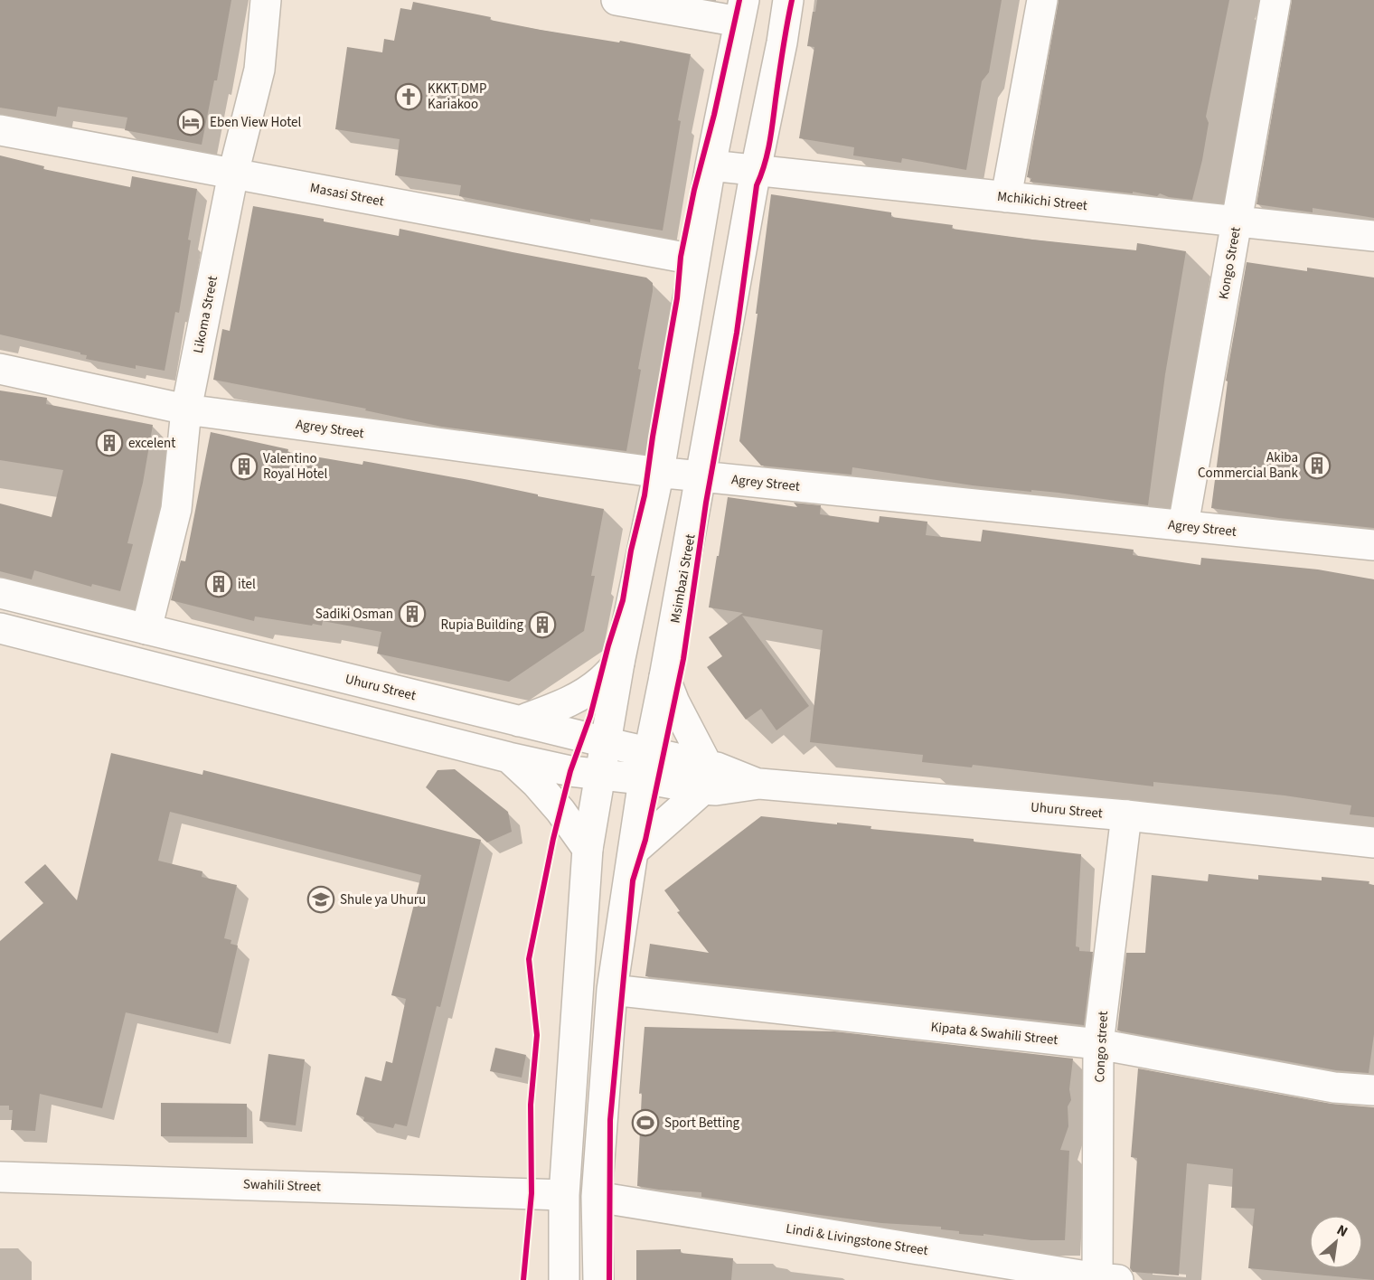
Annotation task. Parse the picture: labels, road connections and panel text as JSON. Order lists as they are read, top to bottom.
{
  "streets": {
    "street": [
      "Masasi Street",
      "Mchikichi Street",
      "Kongo Street",
      "Likoma Street",
      "Agrey Street",
      "Msimbazi Street",
      "Uhuru Street",
      "Kipata & Swahili Street",
      "Congo street",
      "Swahili Street",
      "Lindi & Livingstone Street"
    ]
  },
  "crossings": [
    ["Masasi Street", "Likoma Street"],
    ["Mchikichi Street", "Kongo Street"],
    ["Mchikichi Street", "Msimbazi Street"],
    ["Kongo Street", "Agrey Street"],
    ["Likoma Street", "Agrey Street"],
    ["Likoma Street", "Uhuru Street"],
    ["Agrey Street", "Msimbazi Street"],
    ["Msimbazi Street", "Uhuru Street"],
    ["Msimbazi Street", "Kipata & Swahili Street"],
    ["Msimbazi Street", "Lindi & Livingstone Street"],
    ["Uhuru Street", "Congo street"],
    ["Kipata & Swahili Street", "Congo street"],
    ["Congo street", "Lindi & Livingstone Street"]
  ],
  "places": {
    "church": ["KKKT DMP Kariakoo"],
    "hotel": ["Eben View Hotel"],
    "building": [
      "excelent",
      "Akiba Commercial Bank",
      "Valentino Royal Hotel",
      "itel",
      "Sadiki Osman",
      "Rupia Building"
    ],
    "school or university": ["Shule ya Uhuru"],
    "sports": ["Sport Betting"]
  },
  "north": "top right"
}
